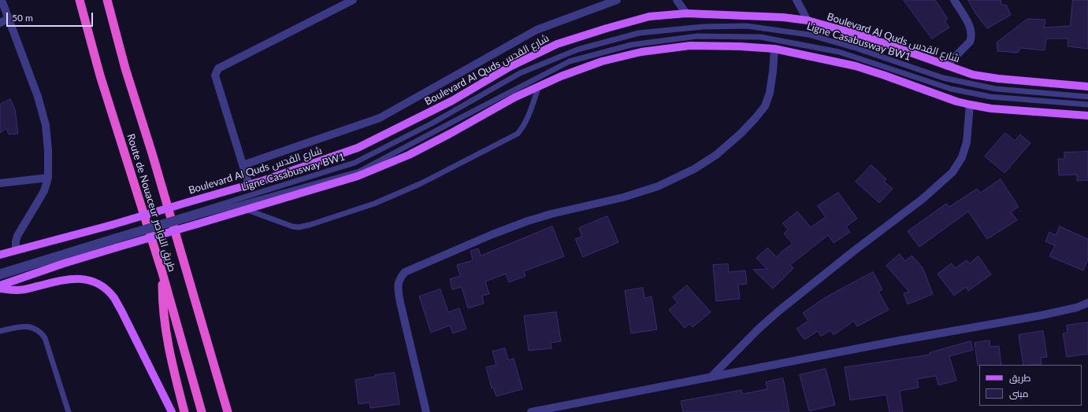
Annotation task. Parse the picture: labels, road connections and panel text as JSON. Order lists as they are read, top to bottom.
{
  "streets": {
    "highway": ["Route de Nouaceur طريق النواصر"],
    "main road": ["Boulevard Al Quds شارع القدس"],
    "lane": ["Ligne Casabusway BW1"]
  },
  "legend": ["طريق", "مبنى"],
  "scale_bar": "50 m"
}
